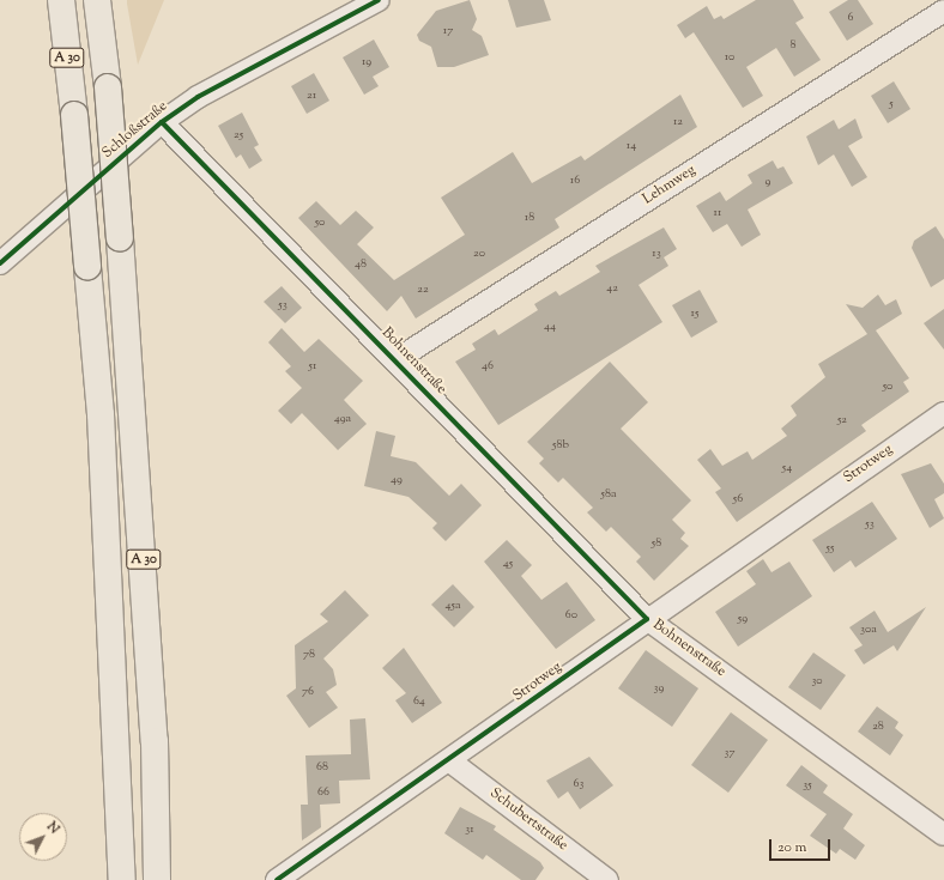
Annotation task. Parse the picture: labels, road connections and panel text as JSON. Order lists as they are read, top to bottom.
{
  "streets": {
    "highway": ["A 30"],
    "street": [
      "Schloßstraße",
      "Lehmweg",
      "Bohnenstraße",
      "Strotweg",
      "Schubertstraße"
    ]
  },
  "crossings": [
    ["Schloßstraße", "Bohnenstraße"],
    ["Lehmweg", "Bohnenstraße"],
    ["Bohnenstraße", "Strotweg"],
    ["Strotweg", "Schubertstraße"]
  ],
  "house_numbers": [
    "6",
    "17",
    "8",
    "10",
    "19",
    "21",
    "5",
    "12",
    "25",
    "14",
    "16",
    "9",
    "11",
    "18",
    "50",
    "20",
    "13",
    "48",
    "42",
    "22",
    "53",
    "15",
    "44",
    "51",
    "46",
    "50",
    "49a",
    "52",
    "58b",
    "54",
    "49",
    "58a",
    "56",
    "53",
    "58",
    "55",
    "45",
    "45a",
    "60",
    "59",
    "30a",
    "78",
    "30",
    "39",
    "76",
    "64",
    "28",
    "37",
    "68",
    "63",
    "35",
    "66",
    "31"
  ],
  "scale_bar": "20 m",
  "north": "top right"
}
